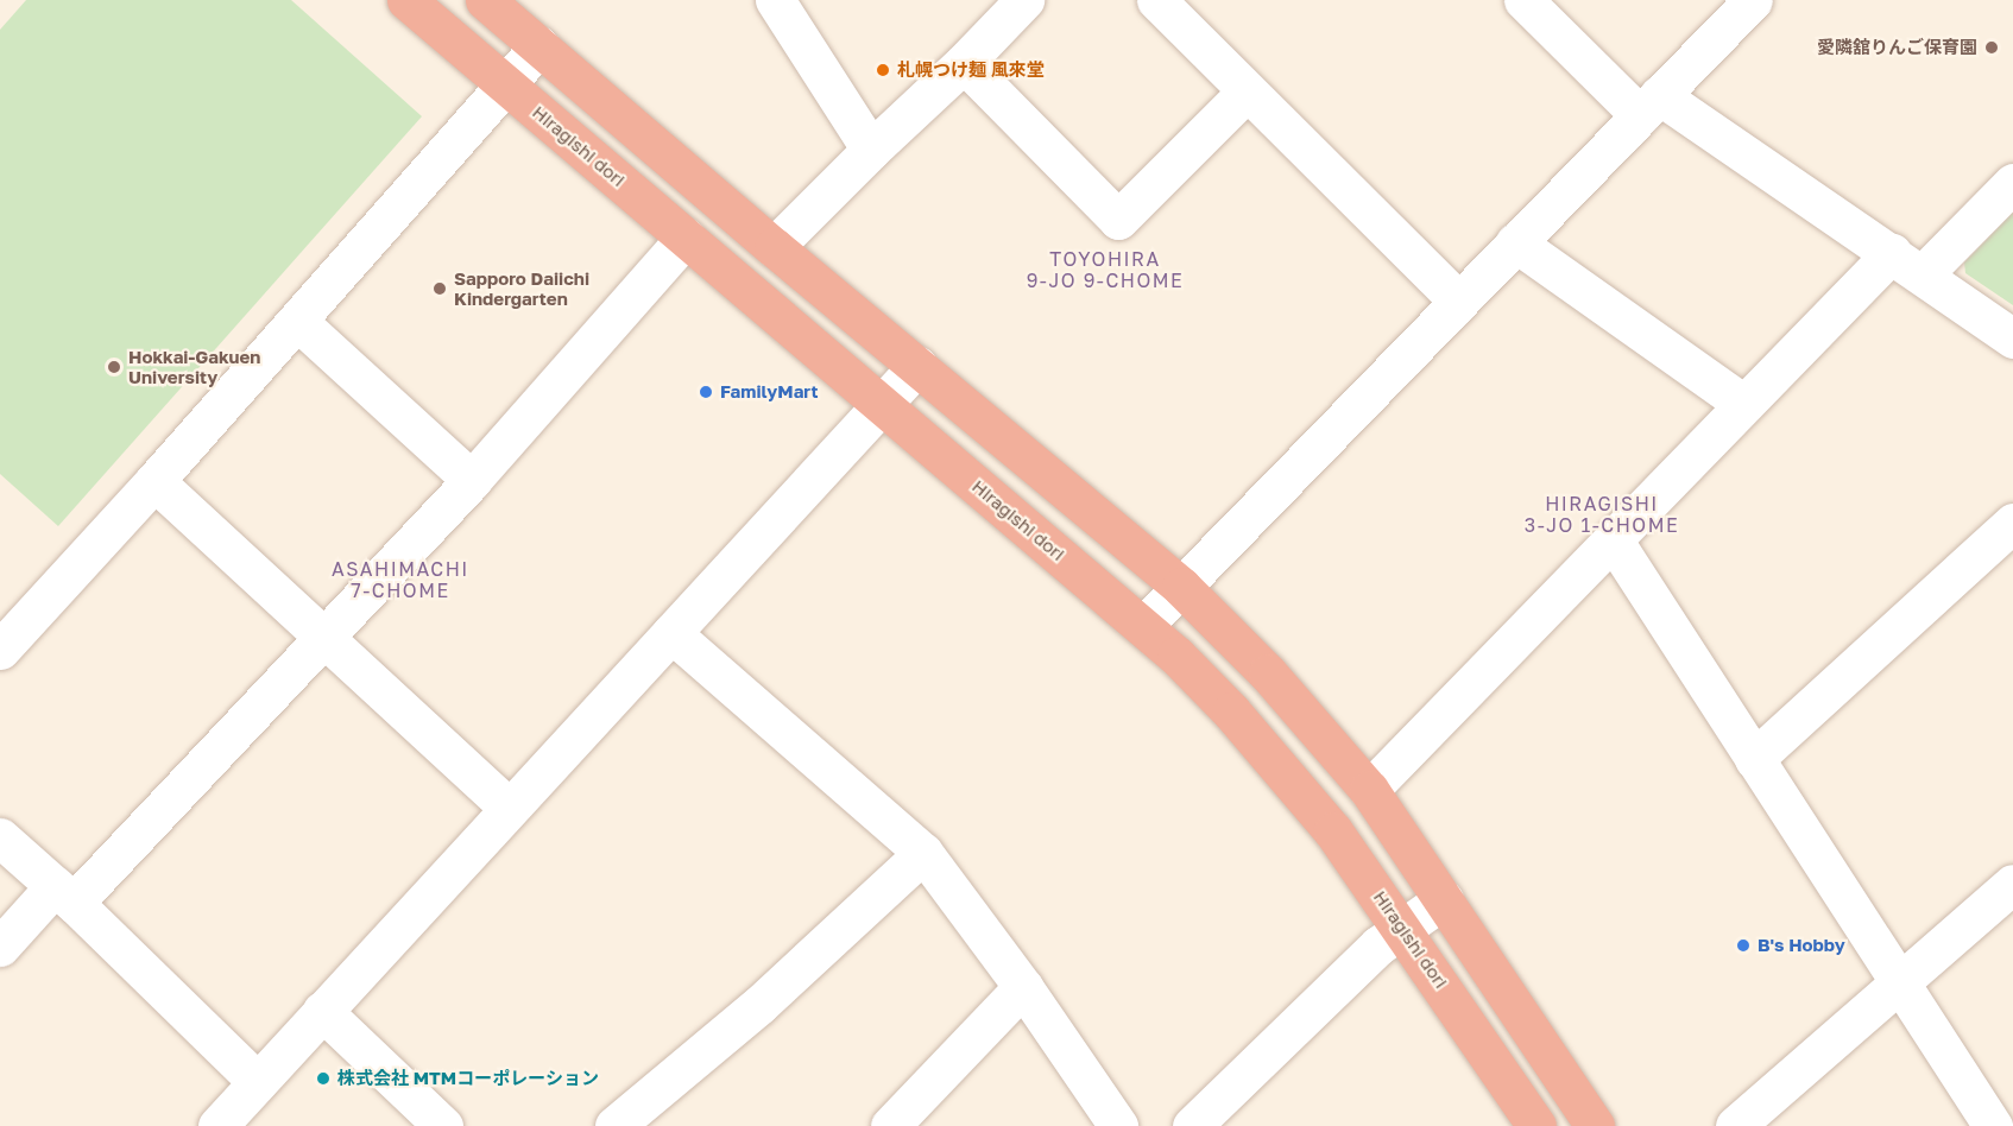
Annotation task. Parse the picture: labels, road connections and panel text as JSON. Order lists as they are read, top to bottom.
{
  "streets": {
    "highway": ["Hiragishi dori"]
  },
  "districts": ["TOYOHIRA 9-JO 9-CHOME", "HIRAGISHI 3-JO 1-CHOME", "ASAHIMACHI 7-CHOME"],
  "places": [
    "愛隣舘りんご保育園",
    "札幌つけ麺 風來堂",
    "Sapporo Daiichi Kindergarten",
    "Hokkai-Gakuen University",
    "FamilyMart",
    "B's Hobby",
    "株式会社 MTMコーポレーション"
  ]
}
